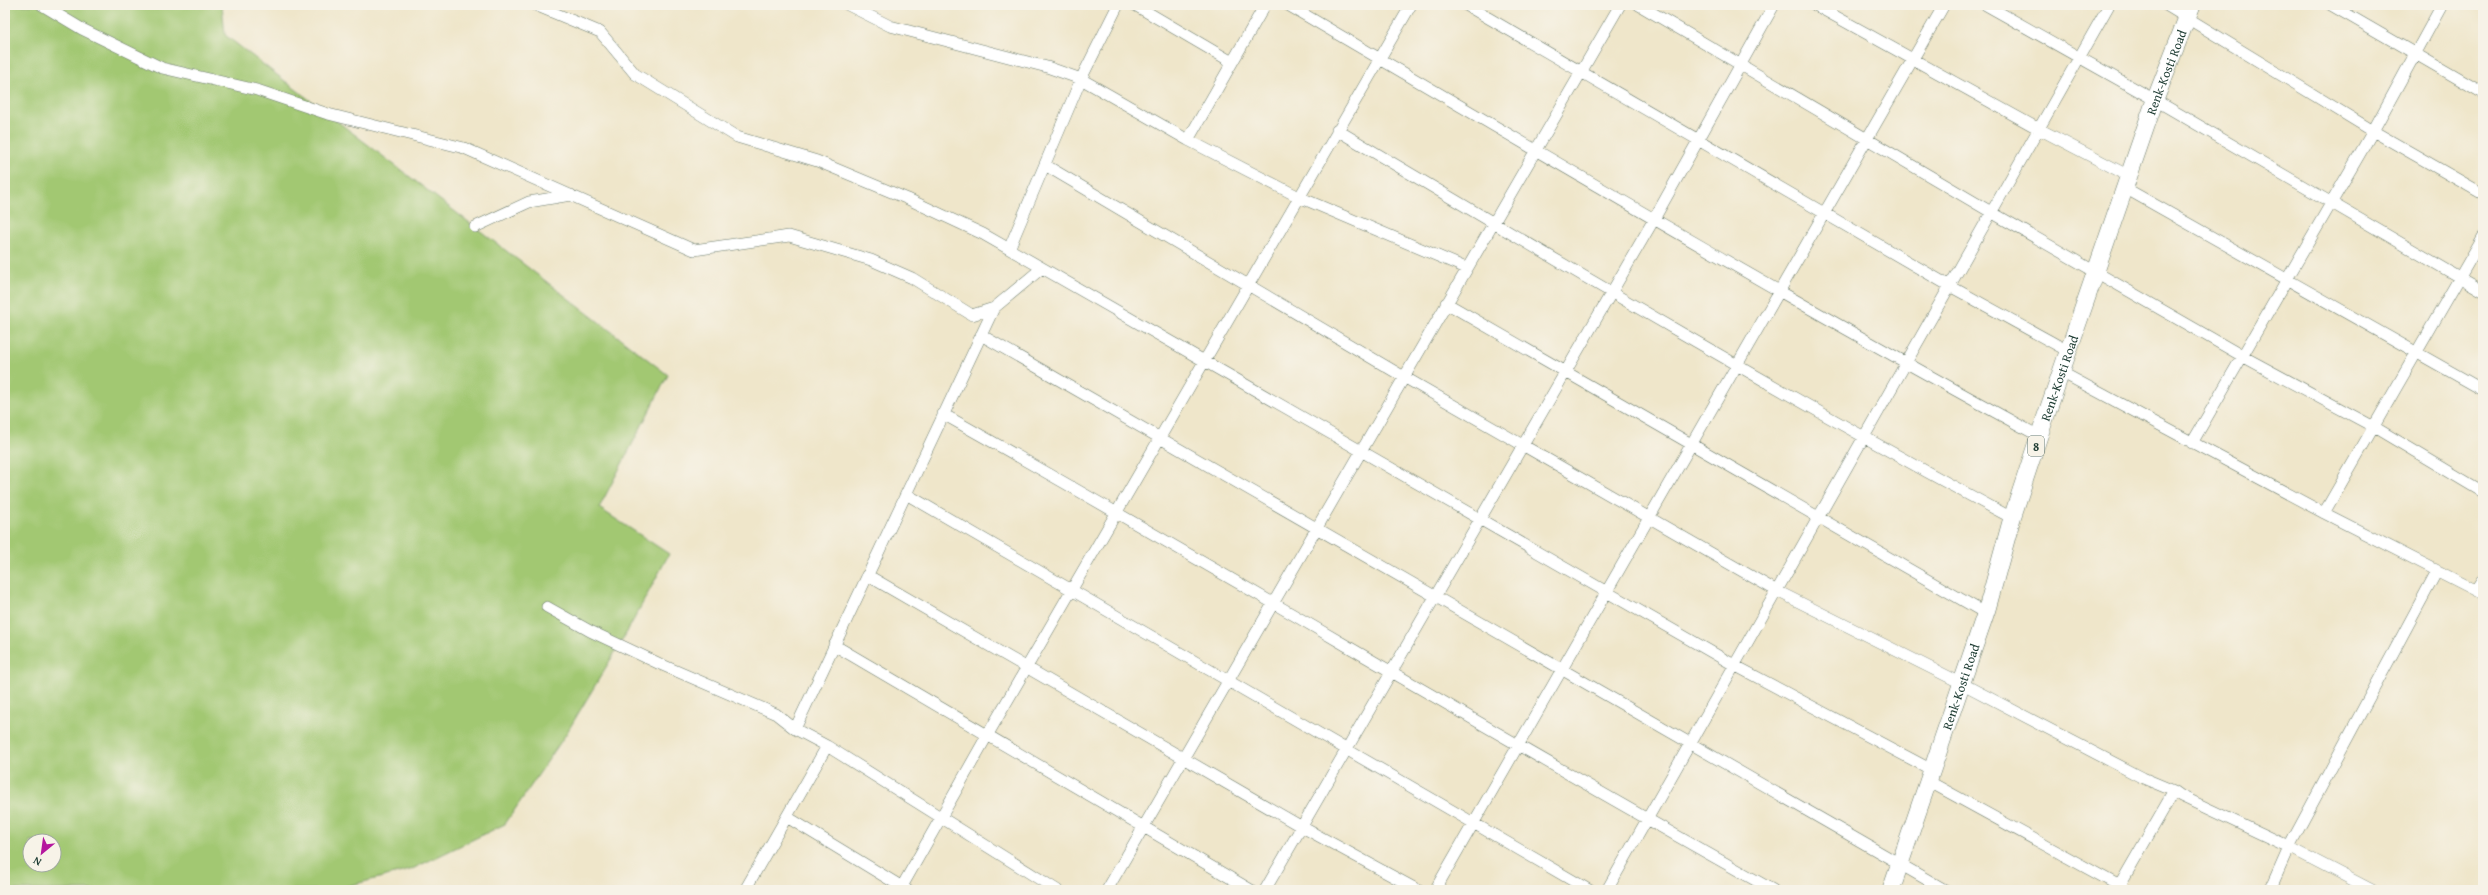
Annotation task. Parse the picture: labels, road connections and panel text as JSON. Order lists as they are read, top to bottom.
{
  "streets": {
    "main road": ["Renk-Kosti Road", "8"]
  },
  "north": "bottom left"
}
